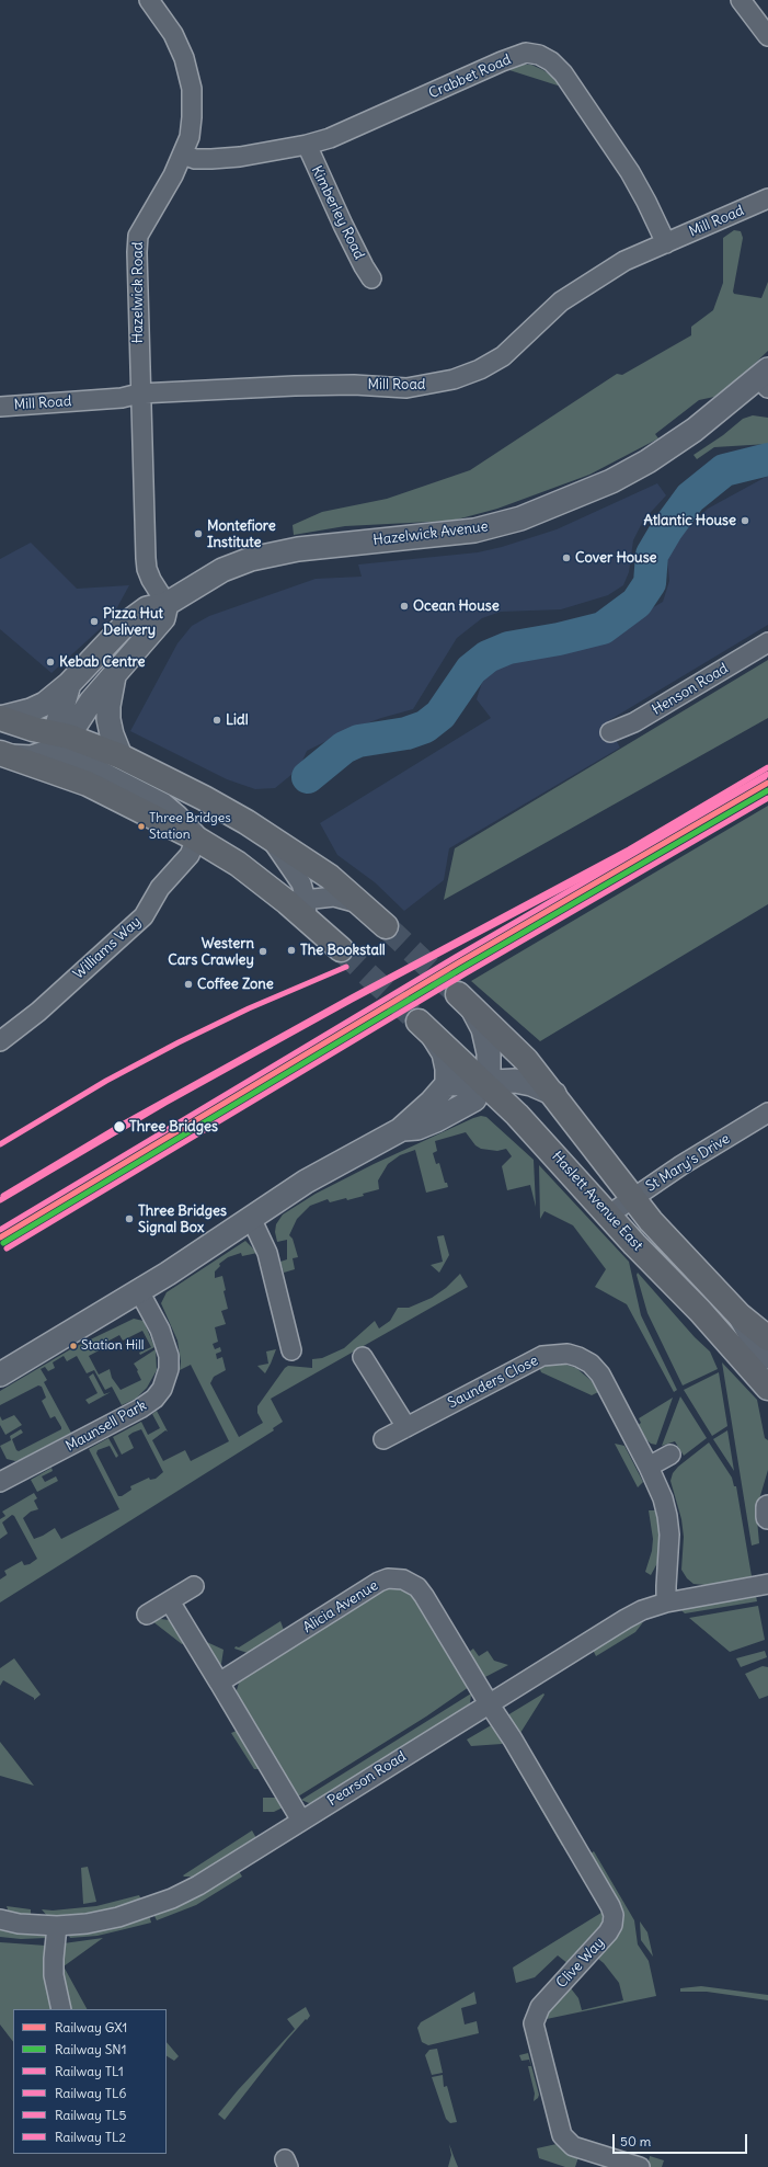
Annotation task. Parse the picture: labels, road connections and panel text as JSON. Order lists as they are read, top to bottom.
{
  "streets": {
    "main road": ["Haslett Avenue East"],
    "street": [
      "Crabbet Road",
      "Kimberley Road",
      "Mill Road",
      "Hazelwick Road",
      "Hazelwick Avenue",
      "Henson Road",
      "Williams Way",
      "St Mary's Drive",
      "Saunders Close",
      "Maunsell Park",
      "Alicia Avenue",
      "Pearson Road",
      "Clive Way"
    ]
  },
  "crossings": [
    ["Crabbet Road", "Kimberley Road"],
    ["Crabbet Road", "Mill Road"],
    ["Crabbet Road", "Hazelwick Road"],
    ["Mill Road", "Hazelwick Road"],
    ["Hazelwick Road", "Hazelwick Avenue"],
    ["St Mary's Drive", "Haslett Avenue East"],
    ["Alicia Avenue", "Pearson Road"],
    ["Alicia Avenue", "Clive Way"],
    ["Pearson Road", "Clive Way"]
  ],
  "places": [
    "Atlantic House",
    "Montefiore Institute",
    "Cover House",
    "Ocean House",
    "Pizza Hut Delivery",
    "Kebab Centre",
    "Lidl",
    "Three Bridges Station",
    "The Bookstall",
    "Western Cars Crawley",
    "Coffee Zone",
    "Three Bridges",
    "Three Bridges Signal Box",
    "Station Hill"
  ],
  "lines": [
    "rail line TL2",
    "rail line TL5",
    "rail line TL1",
    "rail line GX1",
    "rail line SN1",
    "rail line TL6"
  ],
  "legend": [
    "Railway GX1",
    "Railway SN1",
    "Railway TL1",
    "Railway TL6",
    "Railway TL5",
    "Railway TL2"
  ],
  "scale_bar": "50 m"
}
